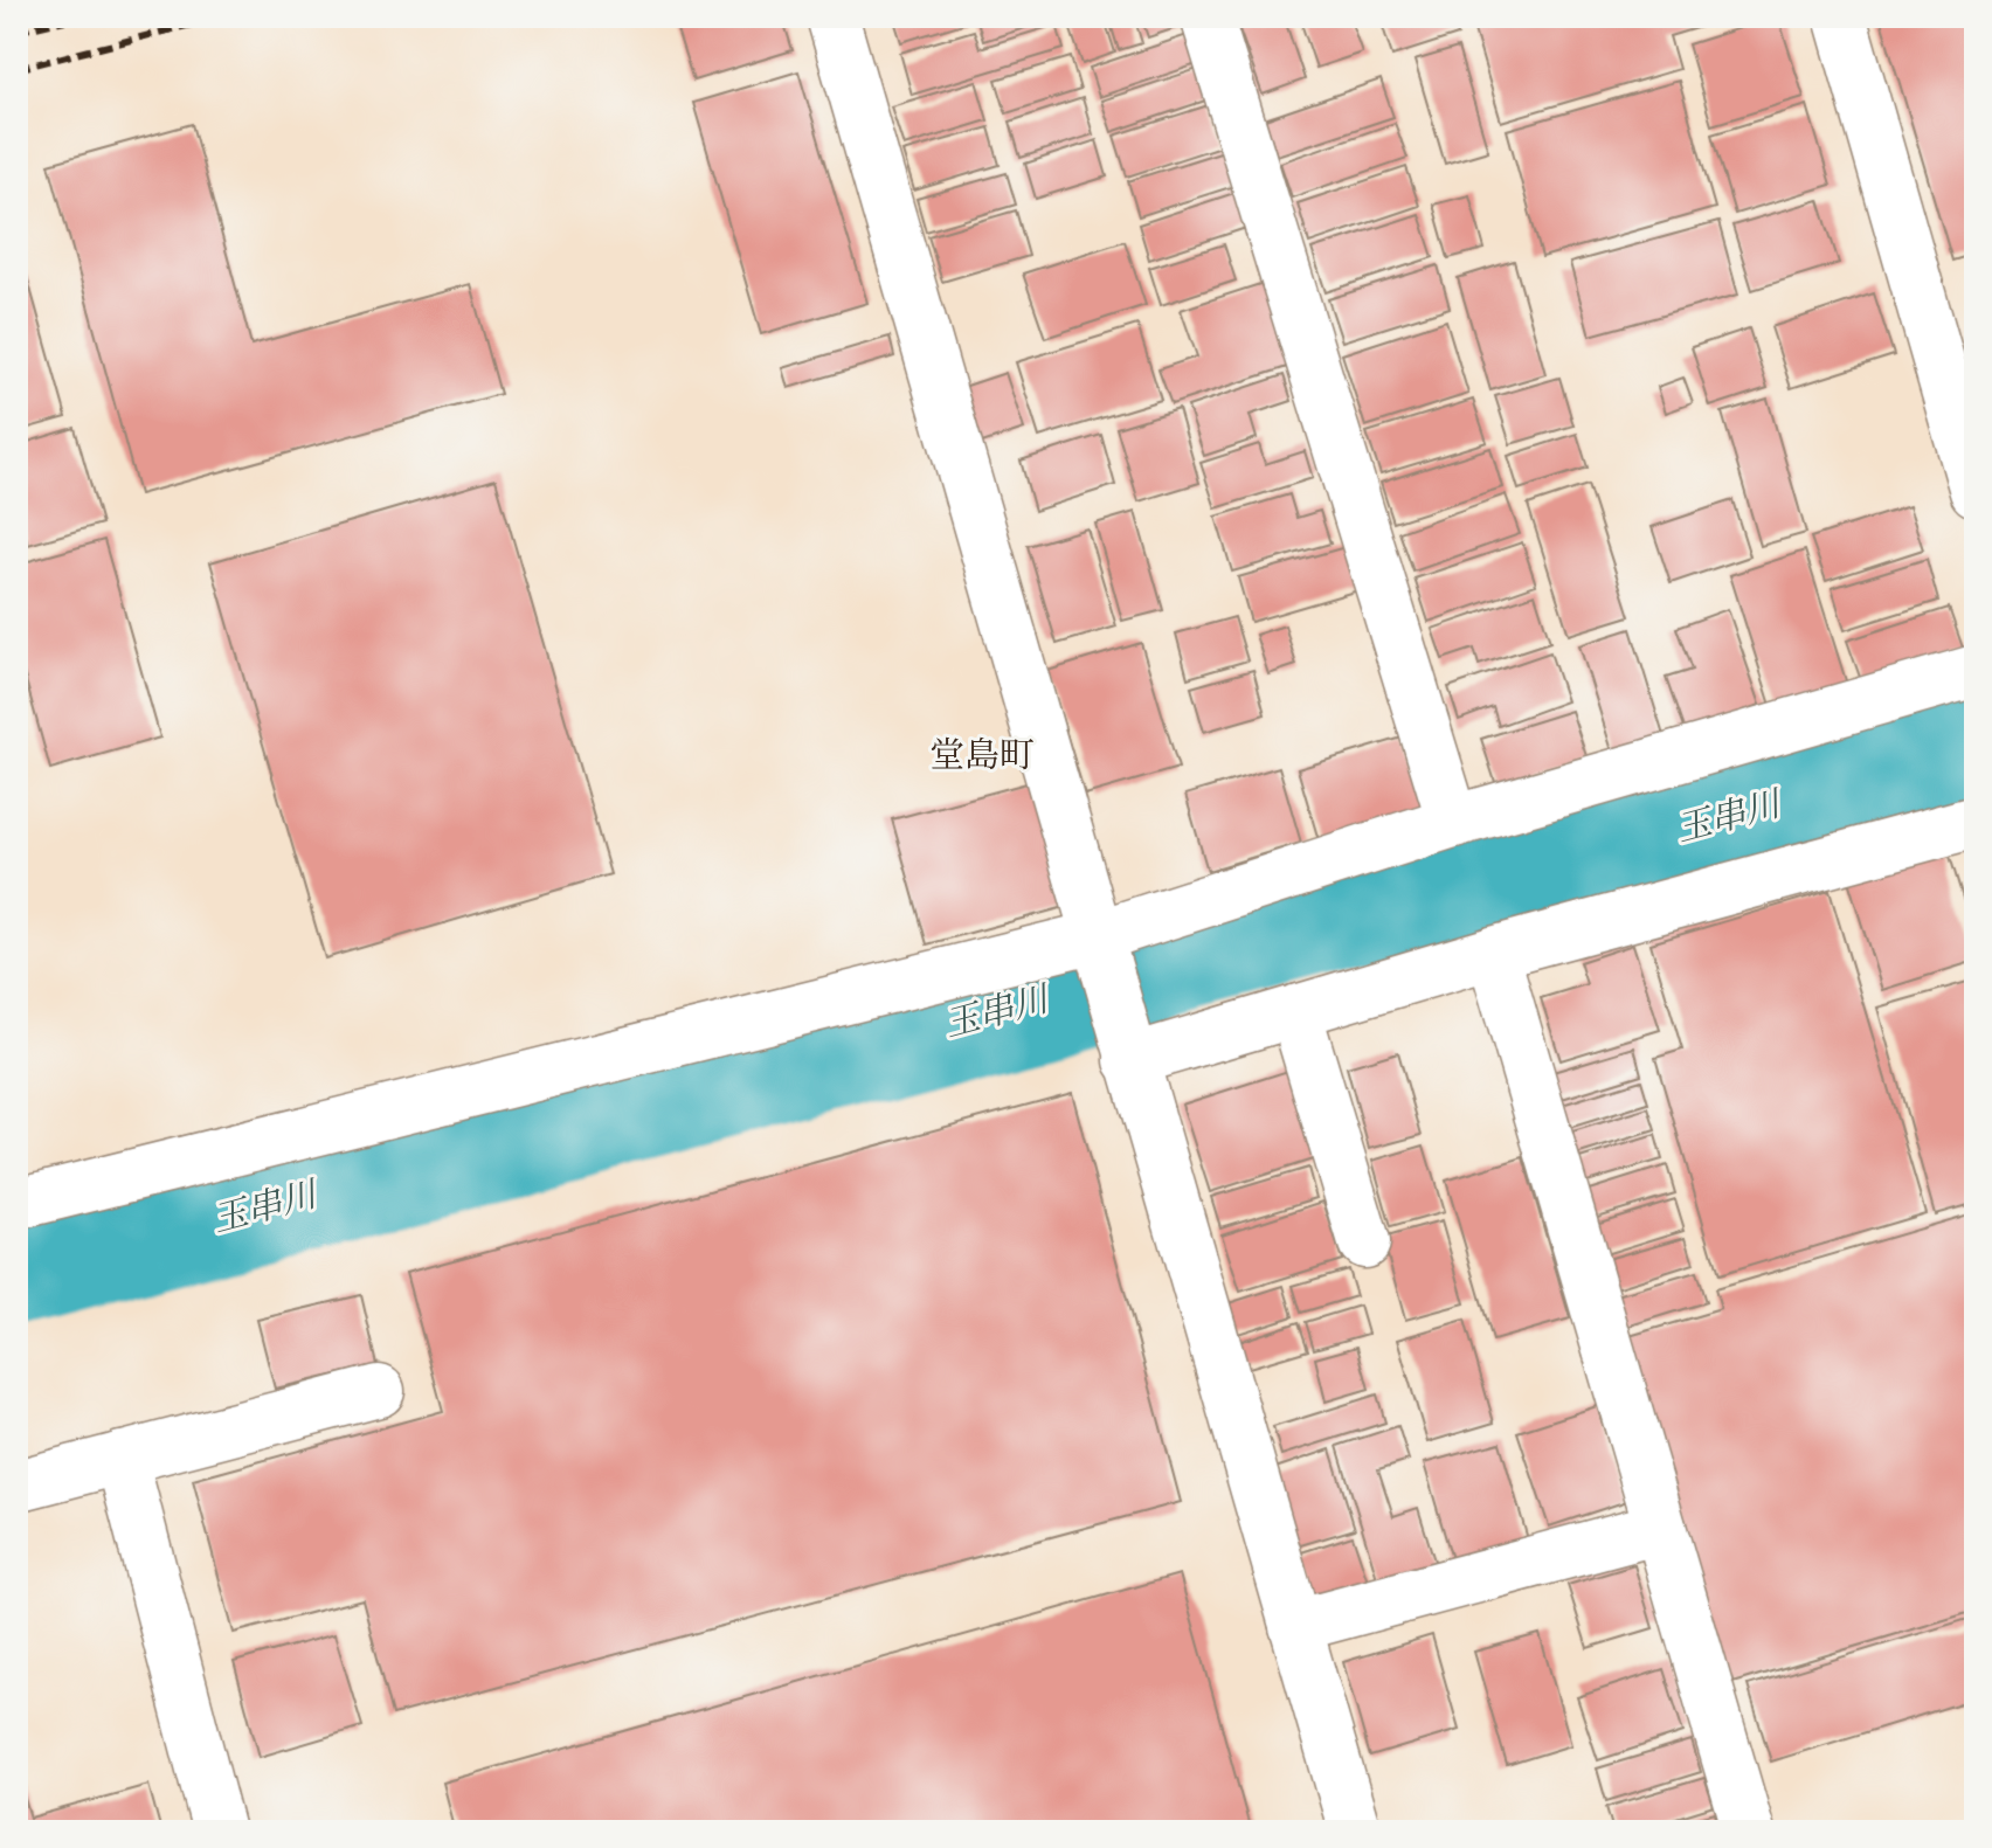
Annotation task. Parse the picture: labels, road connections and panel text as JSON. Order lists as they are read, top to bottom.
{
  "districts": ["堂島町"],
  "water": ["玉串川"]
}
